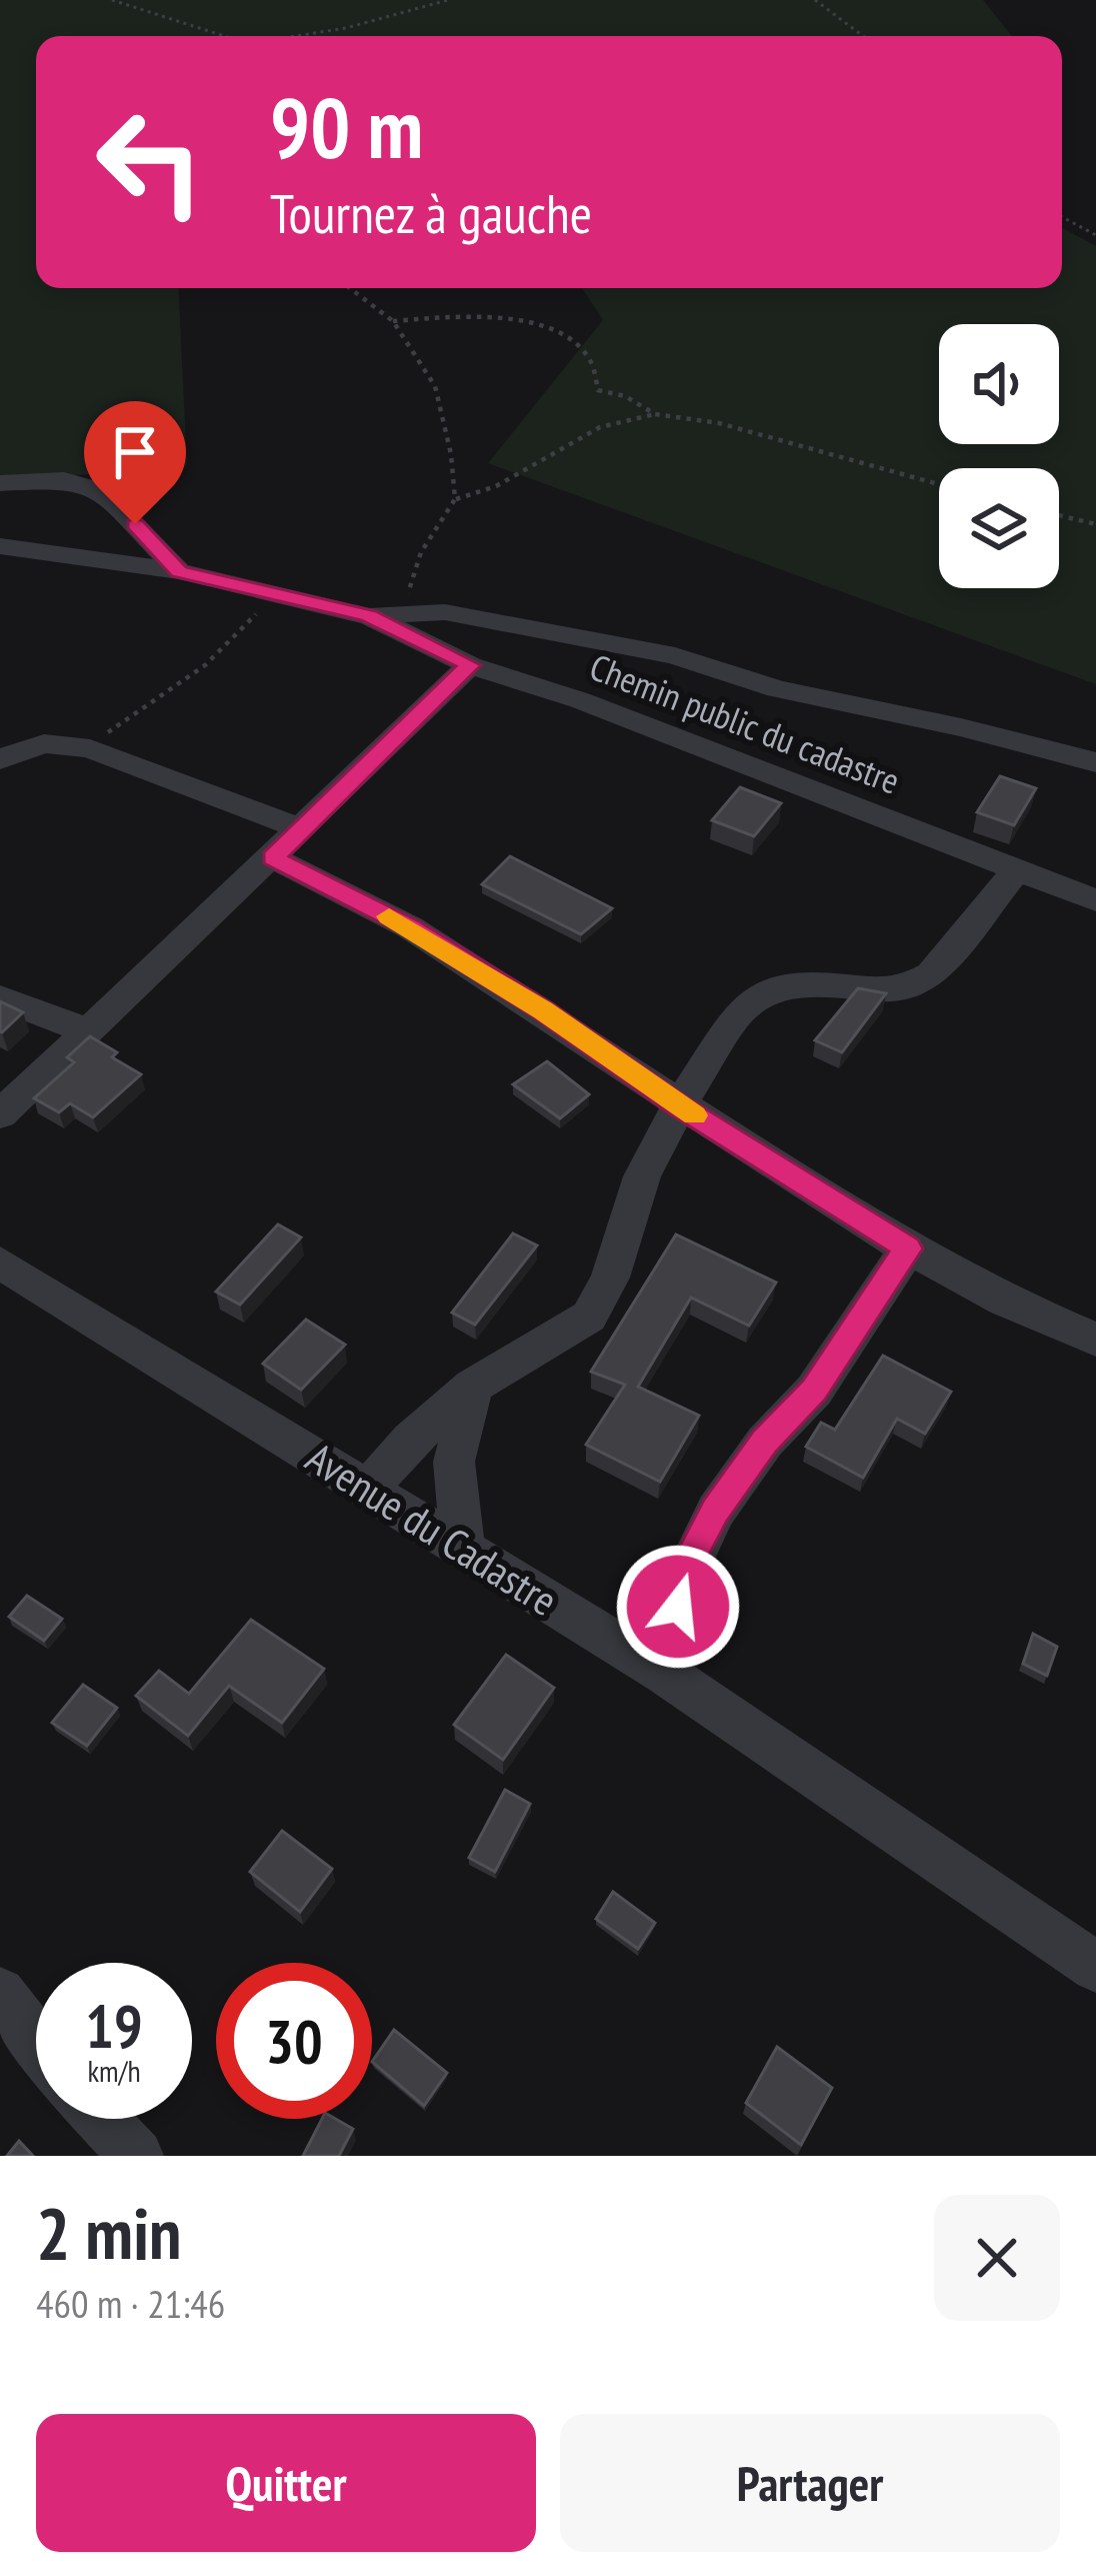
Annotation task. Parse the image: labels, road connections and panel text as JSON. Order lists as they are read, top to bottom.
{
  "streets": {
    "street": ["Chemin public du cadastre", "Avenue du Cadastre"]
  },
  "page": {
    "turn": ["90 m", "Tournez à gauche"],
    "speed": "19 km/h",
    "limit": "30",
    "heading": ["2 min", "460 m · 21:46"],
    "buttons": ["Quitter", "Partager"]
  }
}
